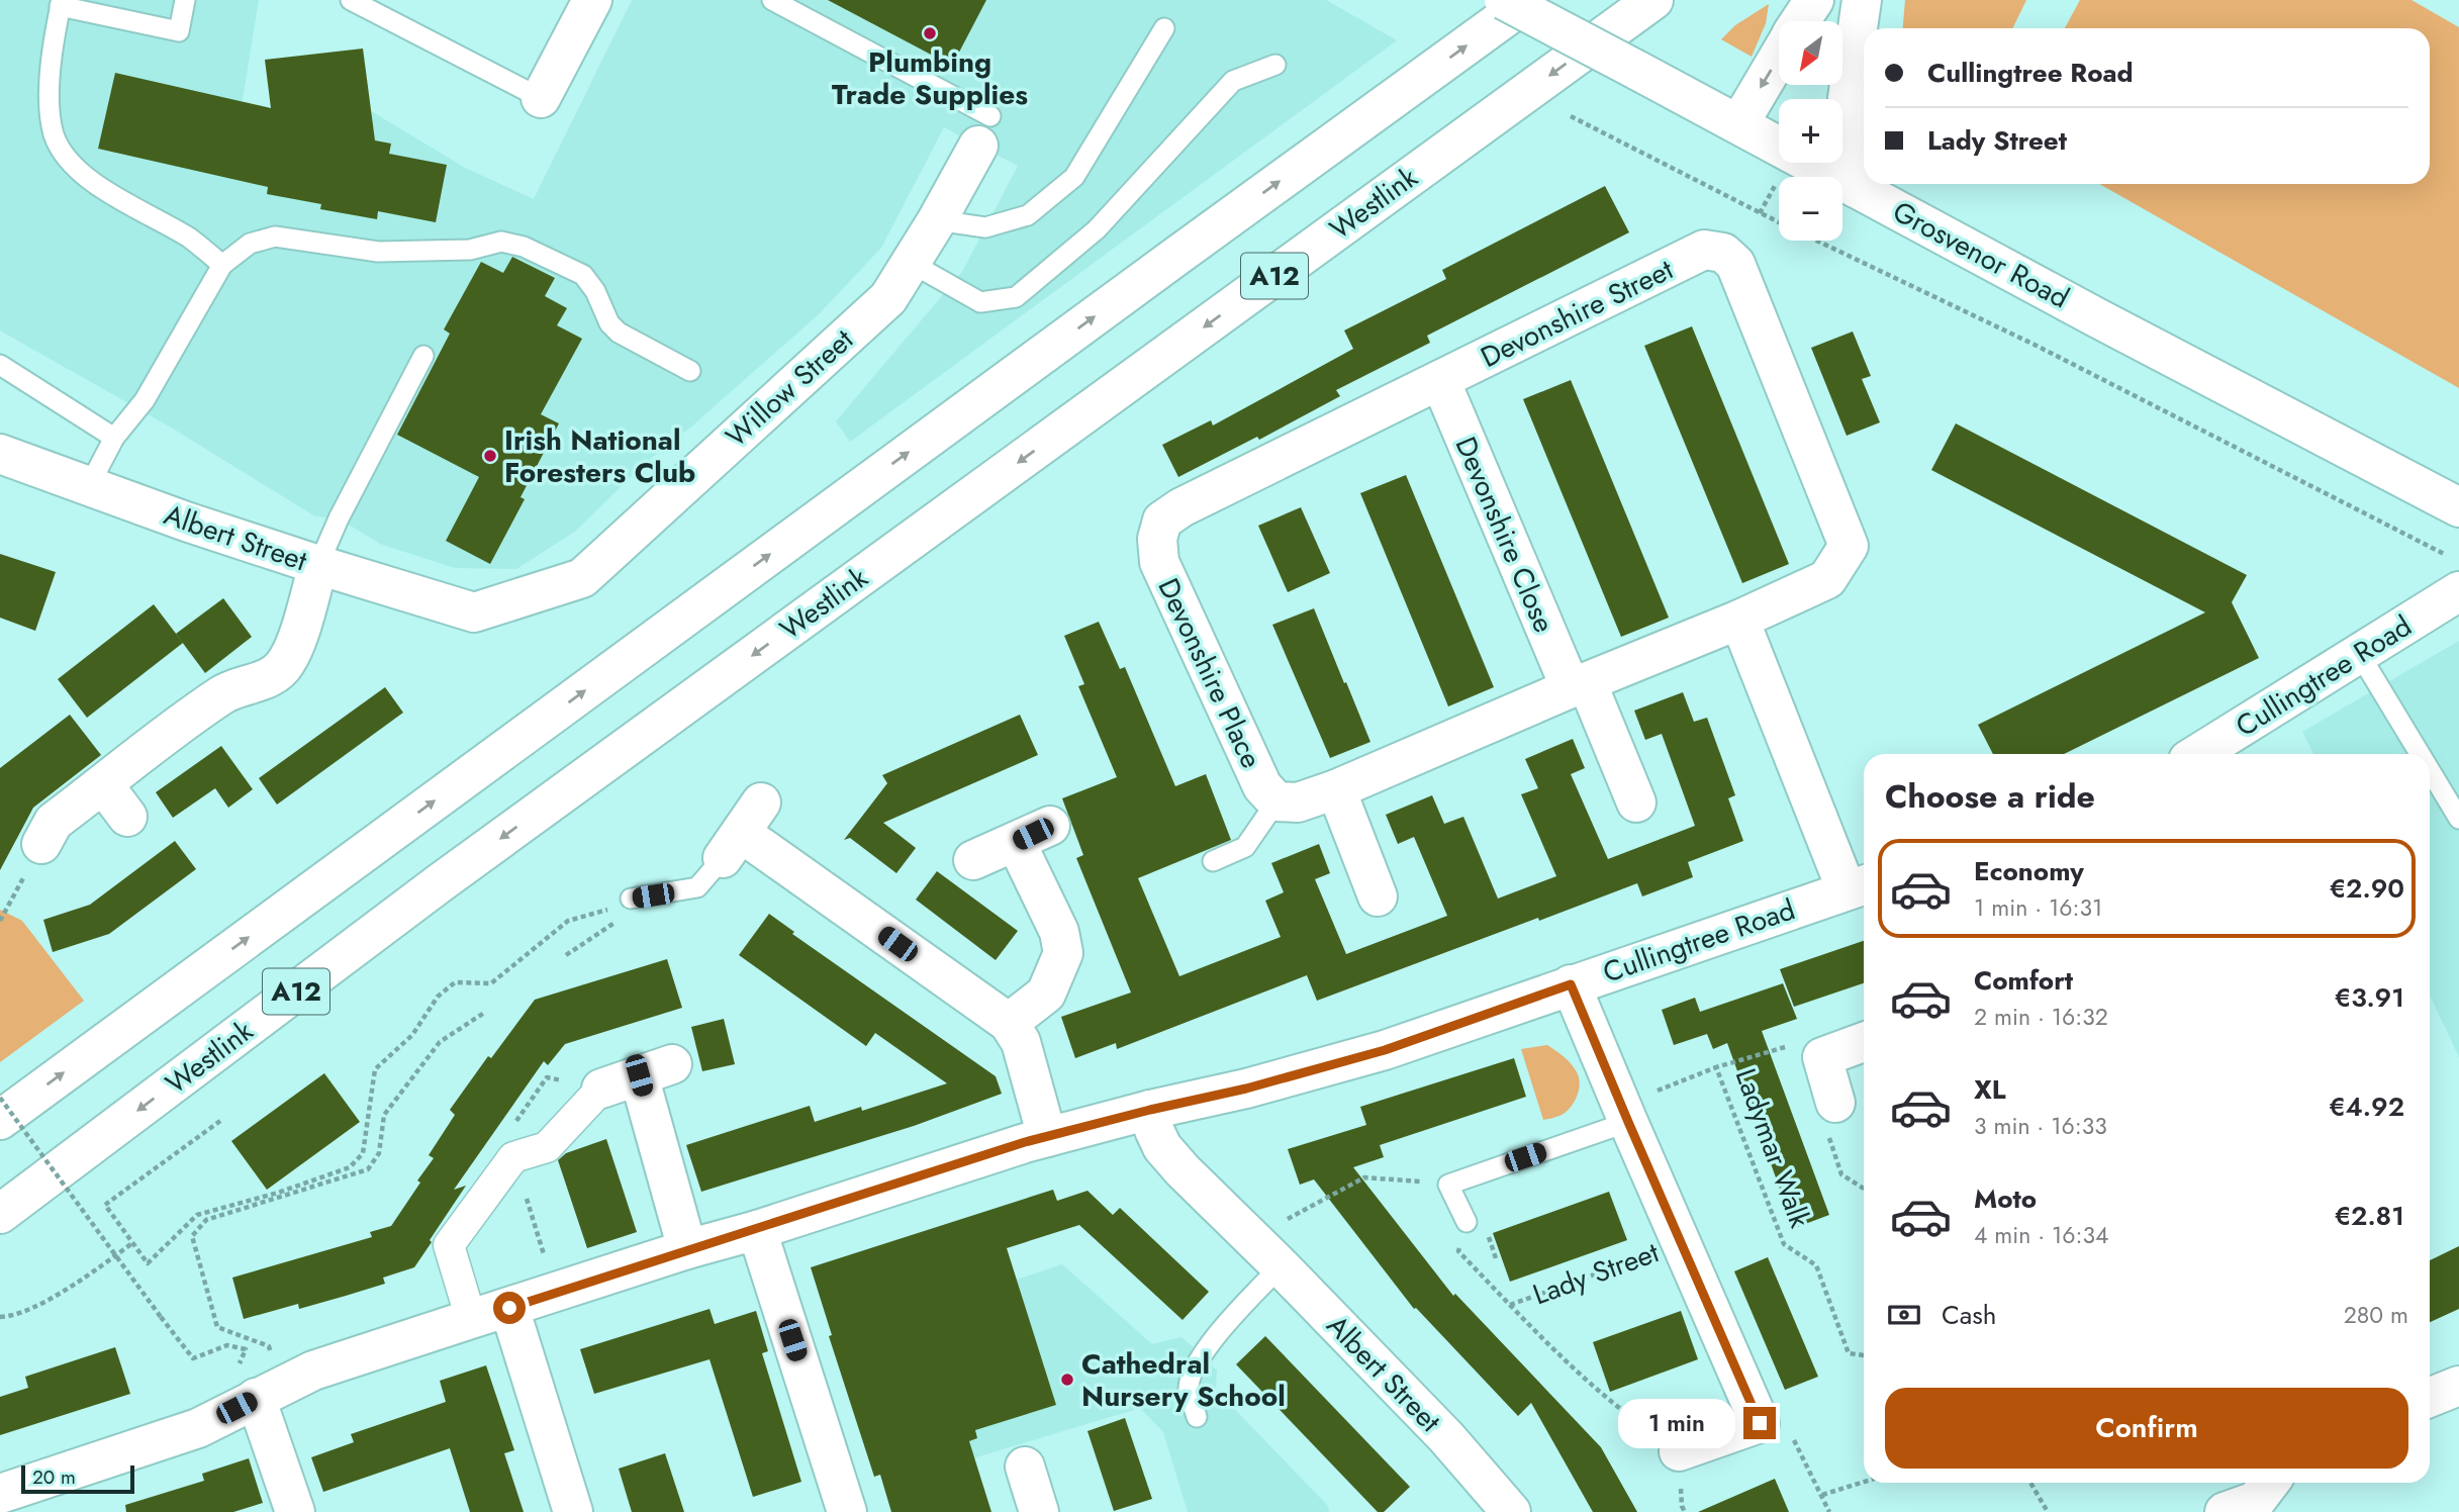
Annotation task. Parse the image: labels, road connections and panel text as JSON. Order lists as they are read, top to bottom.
{
  "streets": {
    "main road": [
      "Westlink",
      "Grosvenor Road",
      "A12",
      "Devonshire Street",
      "Willow Street",
      "Devonshire Close",
      "Albert Street",
      "Devonshire Place",
      "Cullingtree Road",
      "Lady Street"
    ],
    "path": ["Ladymar Walk"]
  },
  "crossings": [
    ["Devonshire Street", "Devonshire Close"],
    ["Devonshire Street", "Devonshire Place"],
    ["Willow Street", "Albert Street"],
    ["Albert Street", "Cullingtree Road"],
    ["Cullingtree Road", "Lady Street"]
  ],
  "places": ["Plumbing Trade Supplies", "Irish National Foresters Club", "Cathedral Nursery School"],
  "scale_bar": "20 m",
  "north": "bottom left",
  "page": {
    "map_buttons": ["+", "−"],
    "banner": ["Cullingtree Road", "Lady Street"],
    "heading": "Choose a ride",
    "list": [
      {
        "name": "Economy",
        "note": "1 min · 16:31",
        "value": "€2.90"
      },
      {
        "name": "Comfort",
        "note": "2 min · 16:32",
        "value": "€3.91"
      },
      {
        "name": "XL",
        "note": "3 min · 16:33",
        "value": "€4.92"
      },
      {
        "name": "Moto",
        "note": "4 min · 16:34",
        "value": "€2.81"
      }
    ],
    "pay": ["Cash", "280 m"],
    "buttons": "Confirm",
    "bubble": "1 min",
    "scale": "20 m"
  }
}
